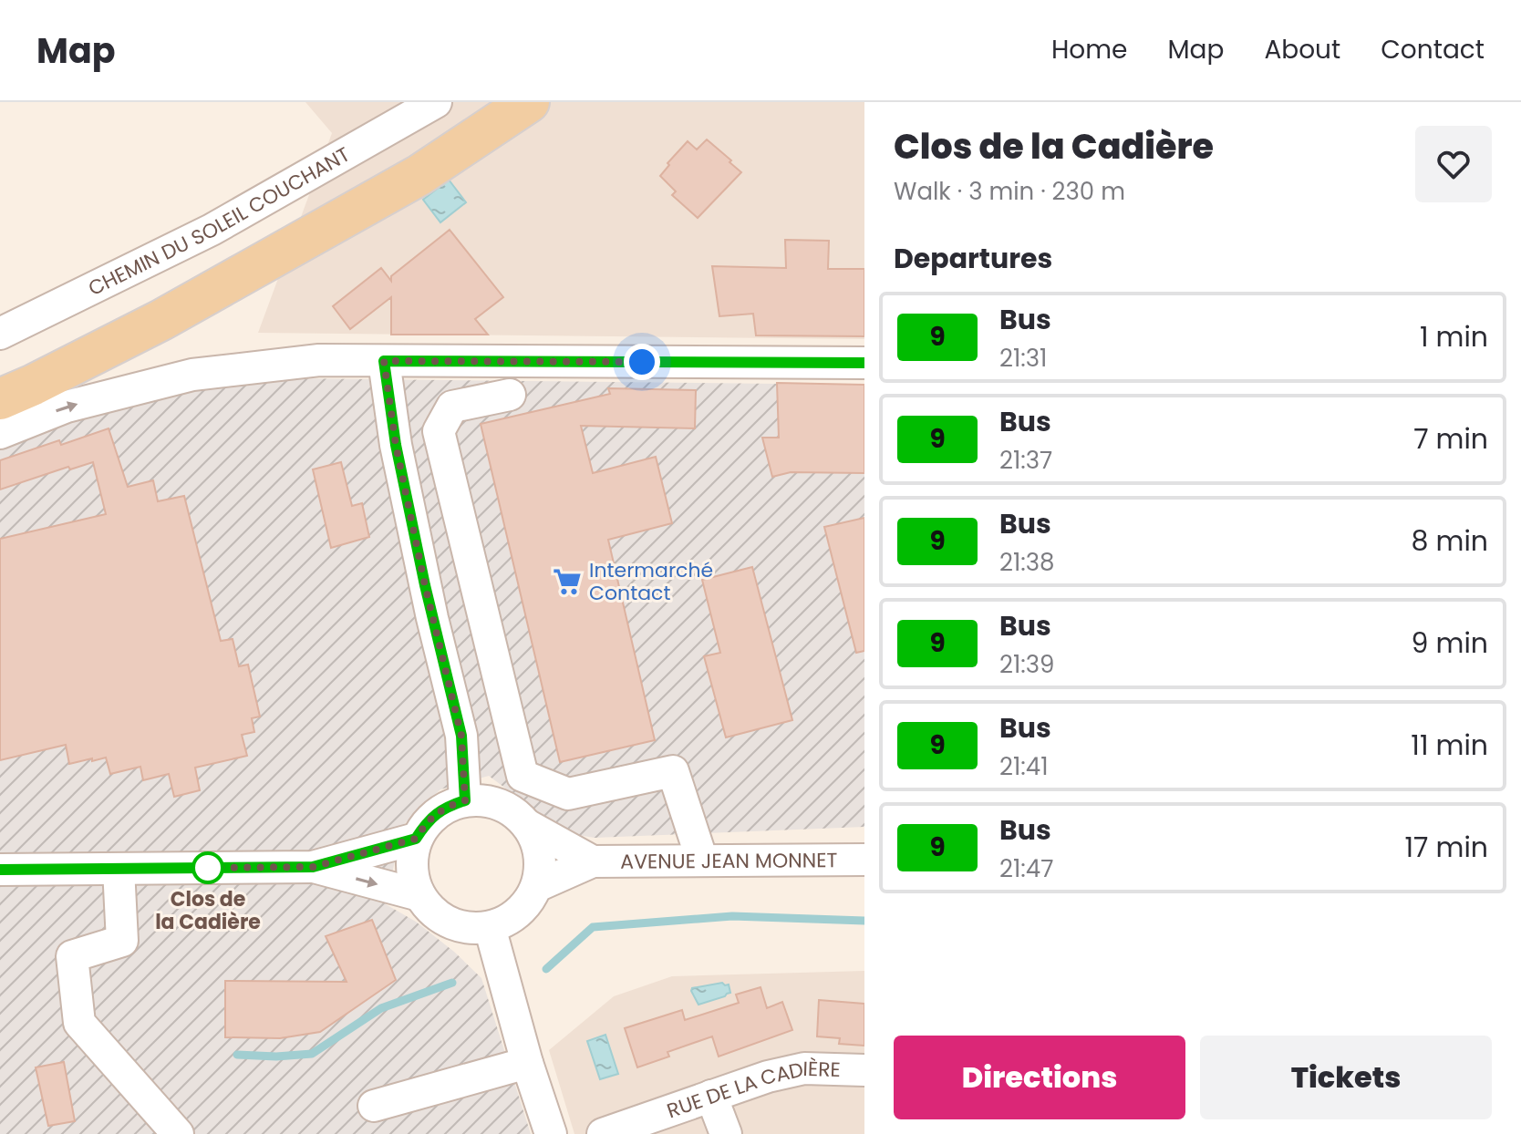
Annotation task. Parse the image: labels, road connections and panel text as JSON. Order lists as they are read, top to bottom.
{
  "streets": {
    "street": ["CHEMIN DU SOLEIL COUCHANT", "AVENUE JEAN MONNET", "RUE DE LA CADIÈRE"]
  },
  "places": {
    "supermarket": ["Intermarché Contact"],
    "other": ["Clos de la Cadière"]
  },
  "lines": ["bus line 9"],
  "page": {
    "header": "Map",
    "nav": [
      "Home",
      "Map",
      "About",
      "Contact"
    ],
    "heading": [
      ["Clos de la Cadière", "Walk · 3 min · 230 m"],
      "Departures"
    ],
    "list": [
      {
        "mark": "9",
        "name": "Bus",
        "note": "21:31",
        "value": "1 min"
      },
      {
        "mark": "9",
        "name": "Bus",
        "note": "21:37",
        "value": "7 min"
      },
      {
        "mark": "9",
        "name": "Bus",
        "note": "21:38",
        "value": "8 min"
      },
      {
        "mark": "9",
        "name": "Bus",
        "note": "21:39",
        "value": "9 min"
      },
      {
        "mark": "9",
        "name": "Bus",
        "note": "21:41",
        "value": "11 min"
      },
      {
        "mark": "9",
        "name": "Bus",
        "note": "21:47",
        "value": "17 min"
      }
    ],
    "buttons": ["Directions", "Tickets"]
  }
}
